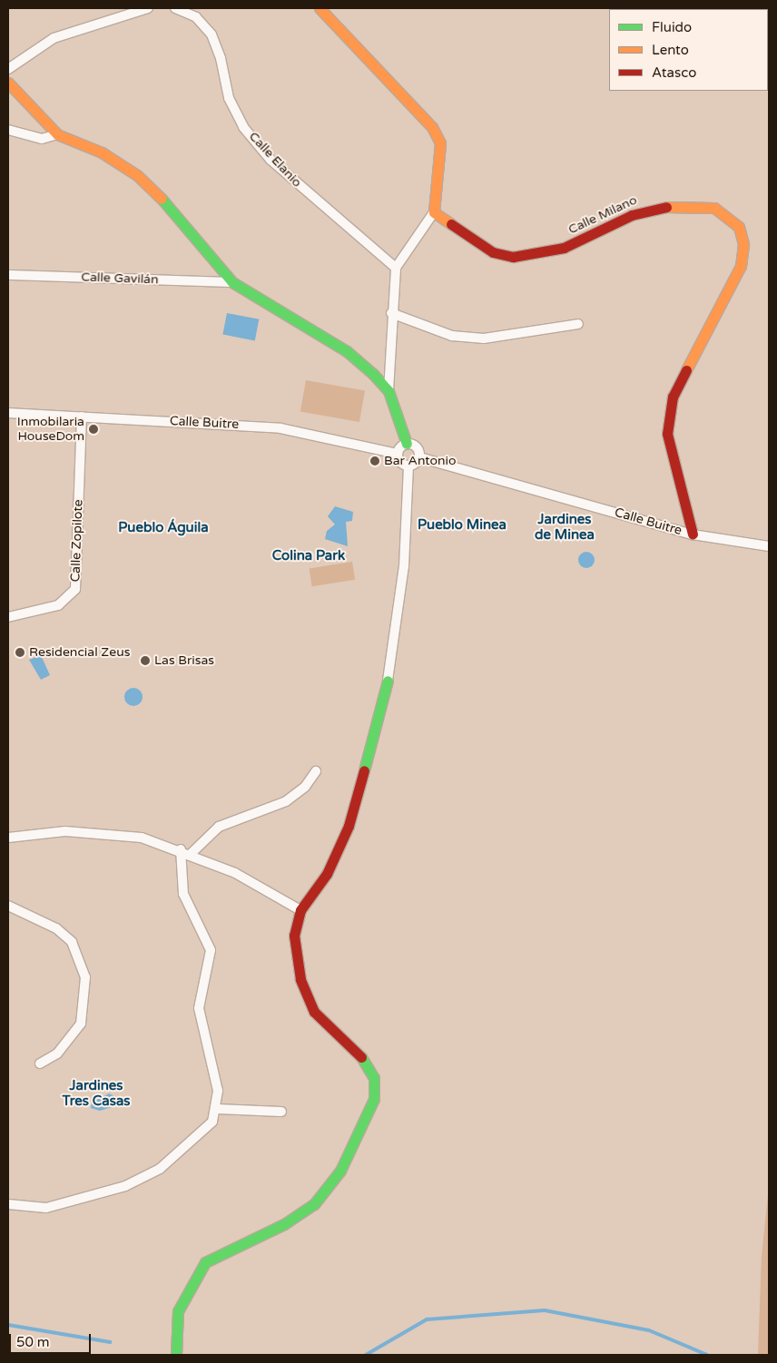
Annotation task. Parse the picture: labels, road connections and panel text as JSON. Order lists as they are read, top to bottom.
{
  "streets": {
    "street": [
      "Calle Elanio",
      "Calle Milano",
      "Calle Gavilán",
      "Calle Buitre",
      "Calle Zopilote"
    ]
  },
  "crossings": [
    ["Calle Milano", "Calle Buitre"],
    ["Calle Buitre", "Calle Zopilote"]
  ],
  "districts": [
    "Jardines de Minea",
    "Pueblo Minea",
    "Pueblo Águila",
    "Colina Park",
    "Jardines Tres Casas"
  ],
  "places": [
    "Inmobilaria HouseDom",
    "Bar Antonio",
    "Residencial Zeus",
    "Las Brisas"
  ],
  "legend": ["Fluido", "Lento", "Atasco"],
  "scale_bar": "50 m"
}
